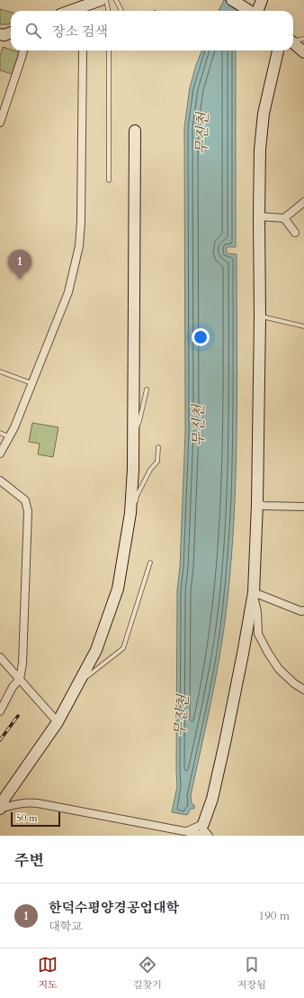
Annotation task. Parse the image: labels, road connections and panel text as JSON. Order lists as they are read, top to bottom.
{
  "water": ["무진천"],
  "scale_bar": "50 m",
  "page": {
    "search": "장소 검색",
    "pins": "1",
    "scale": "50 m",
    "heading": "주변",
    "list": [
      {
        "mark": "1",
        "name": "한덕수평양경공업대학",
        "note": "대학교",
        "value": "190 m"
      }
    ],
    "nav": ["지도", "길찾기", "저장됨"]
  }
}
